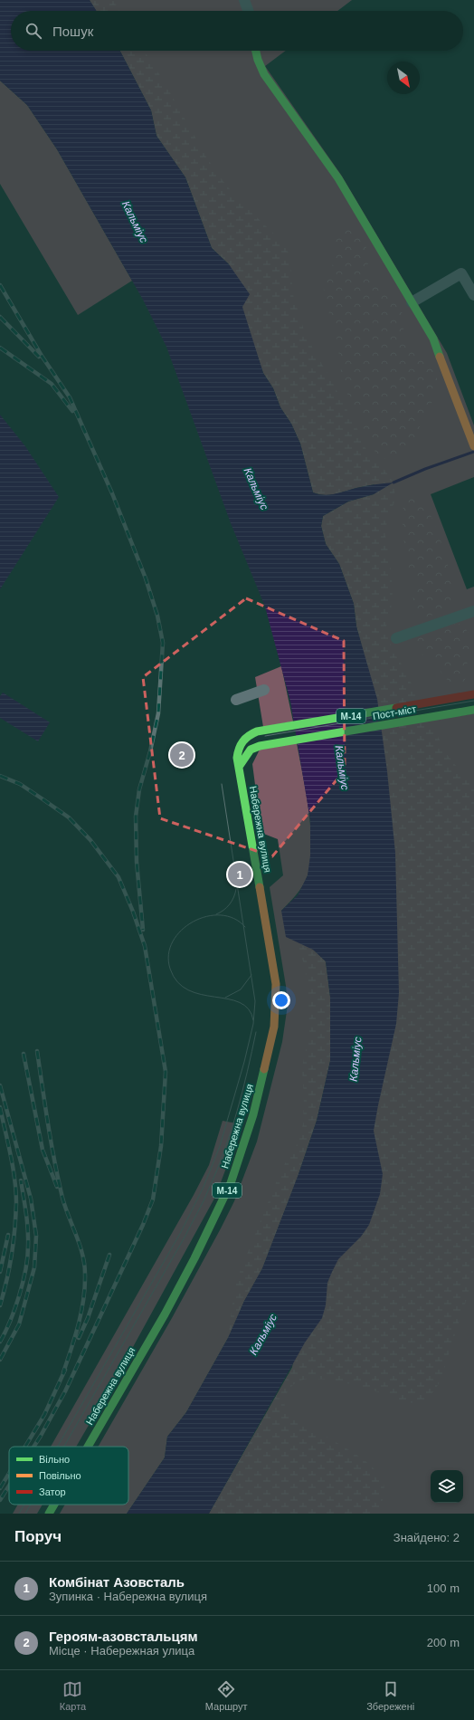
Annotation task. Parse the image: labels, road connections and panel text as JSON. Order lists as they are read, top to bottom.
{
  "streets": {
    "main road": ["Пост-міст", "М-14", "Набережна вулиця"]
  },
  "crossings": [
    ["Пост-міст", "Набережна вулиця"]
  ],
  "water": ["Кальміус"],
  "legend": ["Вільно", "Повільно", "Затор"],
  "north": "bottom right",
  "page": {
    "search": "Пошук",
    "pins": ["2", "1"],
    "heading": ["Поруч", "Знайдено: 2"],
    "list": [
      {
        "mark": "1",
        "name": "Комбінат Азовсталь",
        "note": "Зупинка · Набережна вулиця",
        "value": "100 m"
      },
      {
        "mark": "2",
        "name": "Героям-азовстальцям",
        "note": "Місце · Набережная улица",
        "value": "200 m"
      }
    ],
    "nav": ["Карта", "Маршрут", "Збережені"]
  }
}
